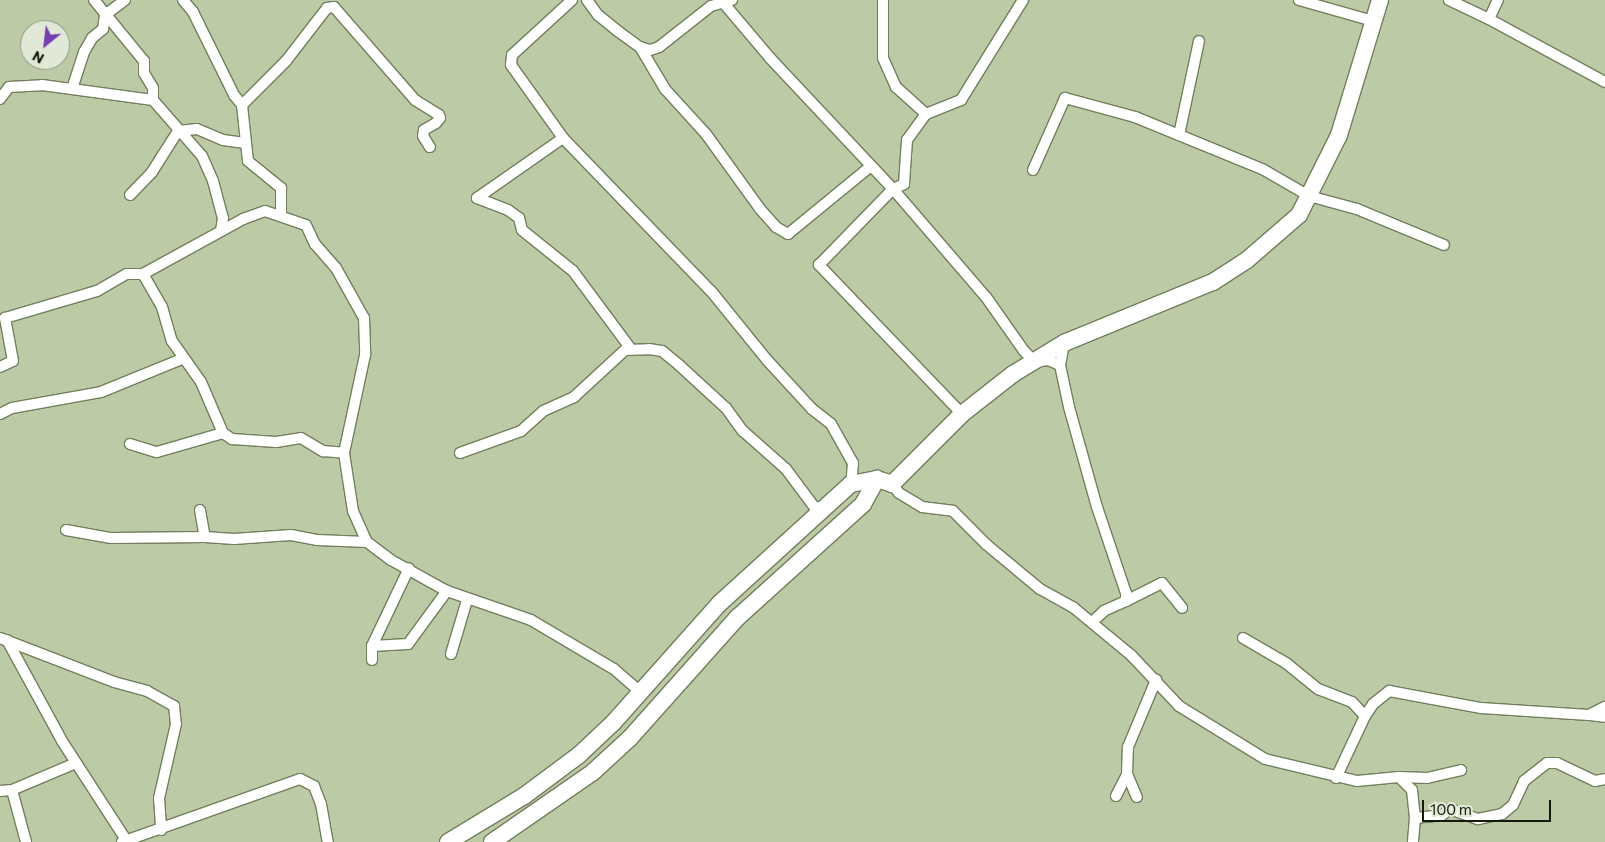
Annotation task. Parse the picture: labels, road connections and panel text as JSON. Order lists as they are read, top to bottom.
{
  "scale_bar": "100 m",
  "north": "bottom left"
}
